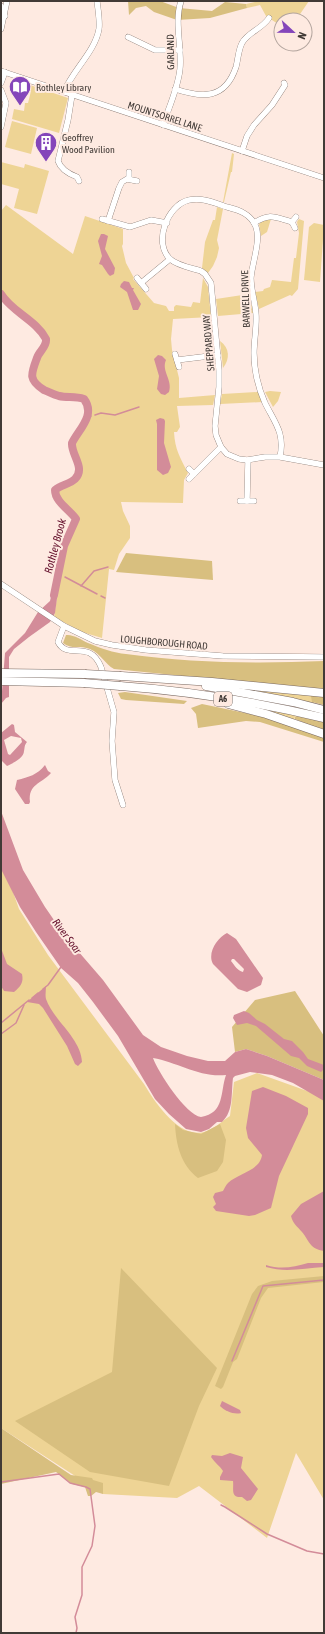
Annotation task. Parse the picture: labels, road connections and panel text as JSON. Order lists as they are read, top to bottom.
{
  "streets": {
    "highway": ["A6"],
    "street": [
      "GARLAND",
      "MOUNTSORREL LANE",
      "BARWELL DRIVE",
      "SHEPPARD WAY",
      "LOUGHBOROUGH ROAD"
    ]
  },
  "crossings": [
    ["GARLAND", "MOUNTSORREL LANE"]
  ],
  "water": ["Rothley Brook", "River Soar"],
  "places": {
    "library": ["Rothley Library"],
    "building": ["Geoffrey Wood Pavilion"]
  },
  "north": "right"
}
